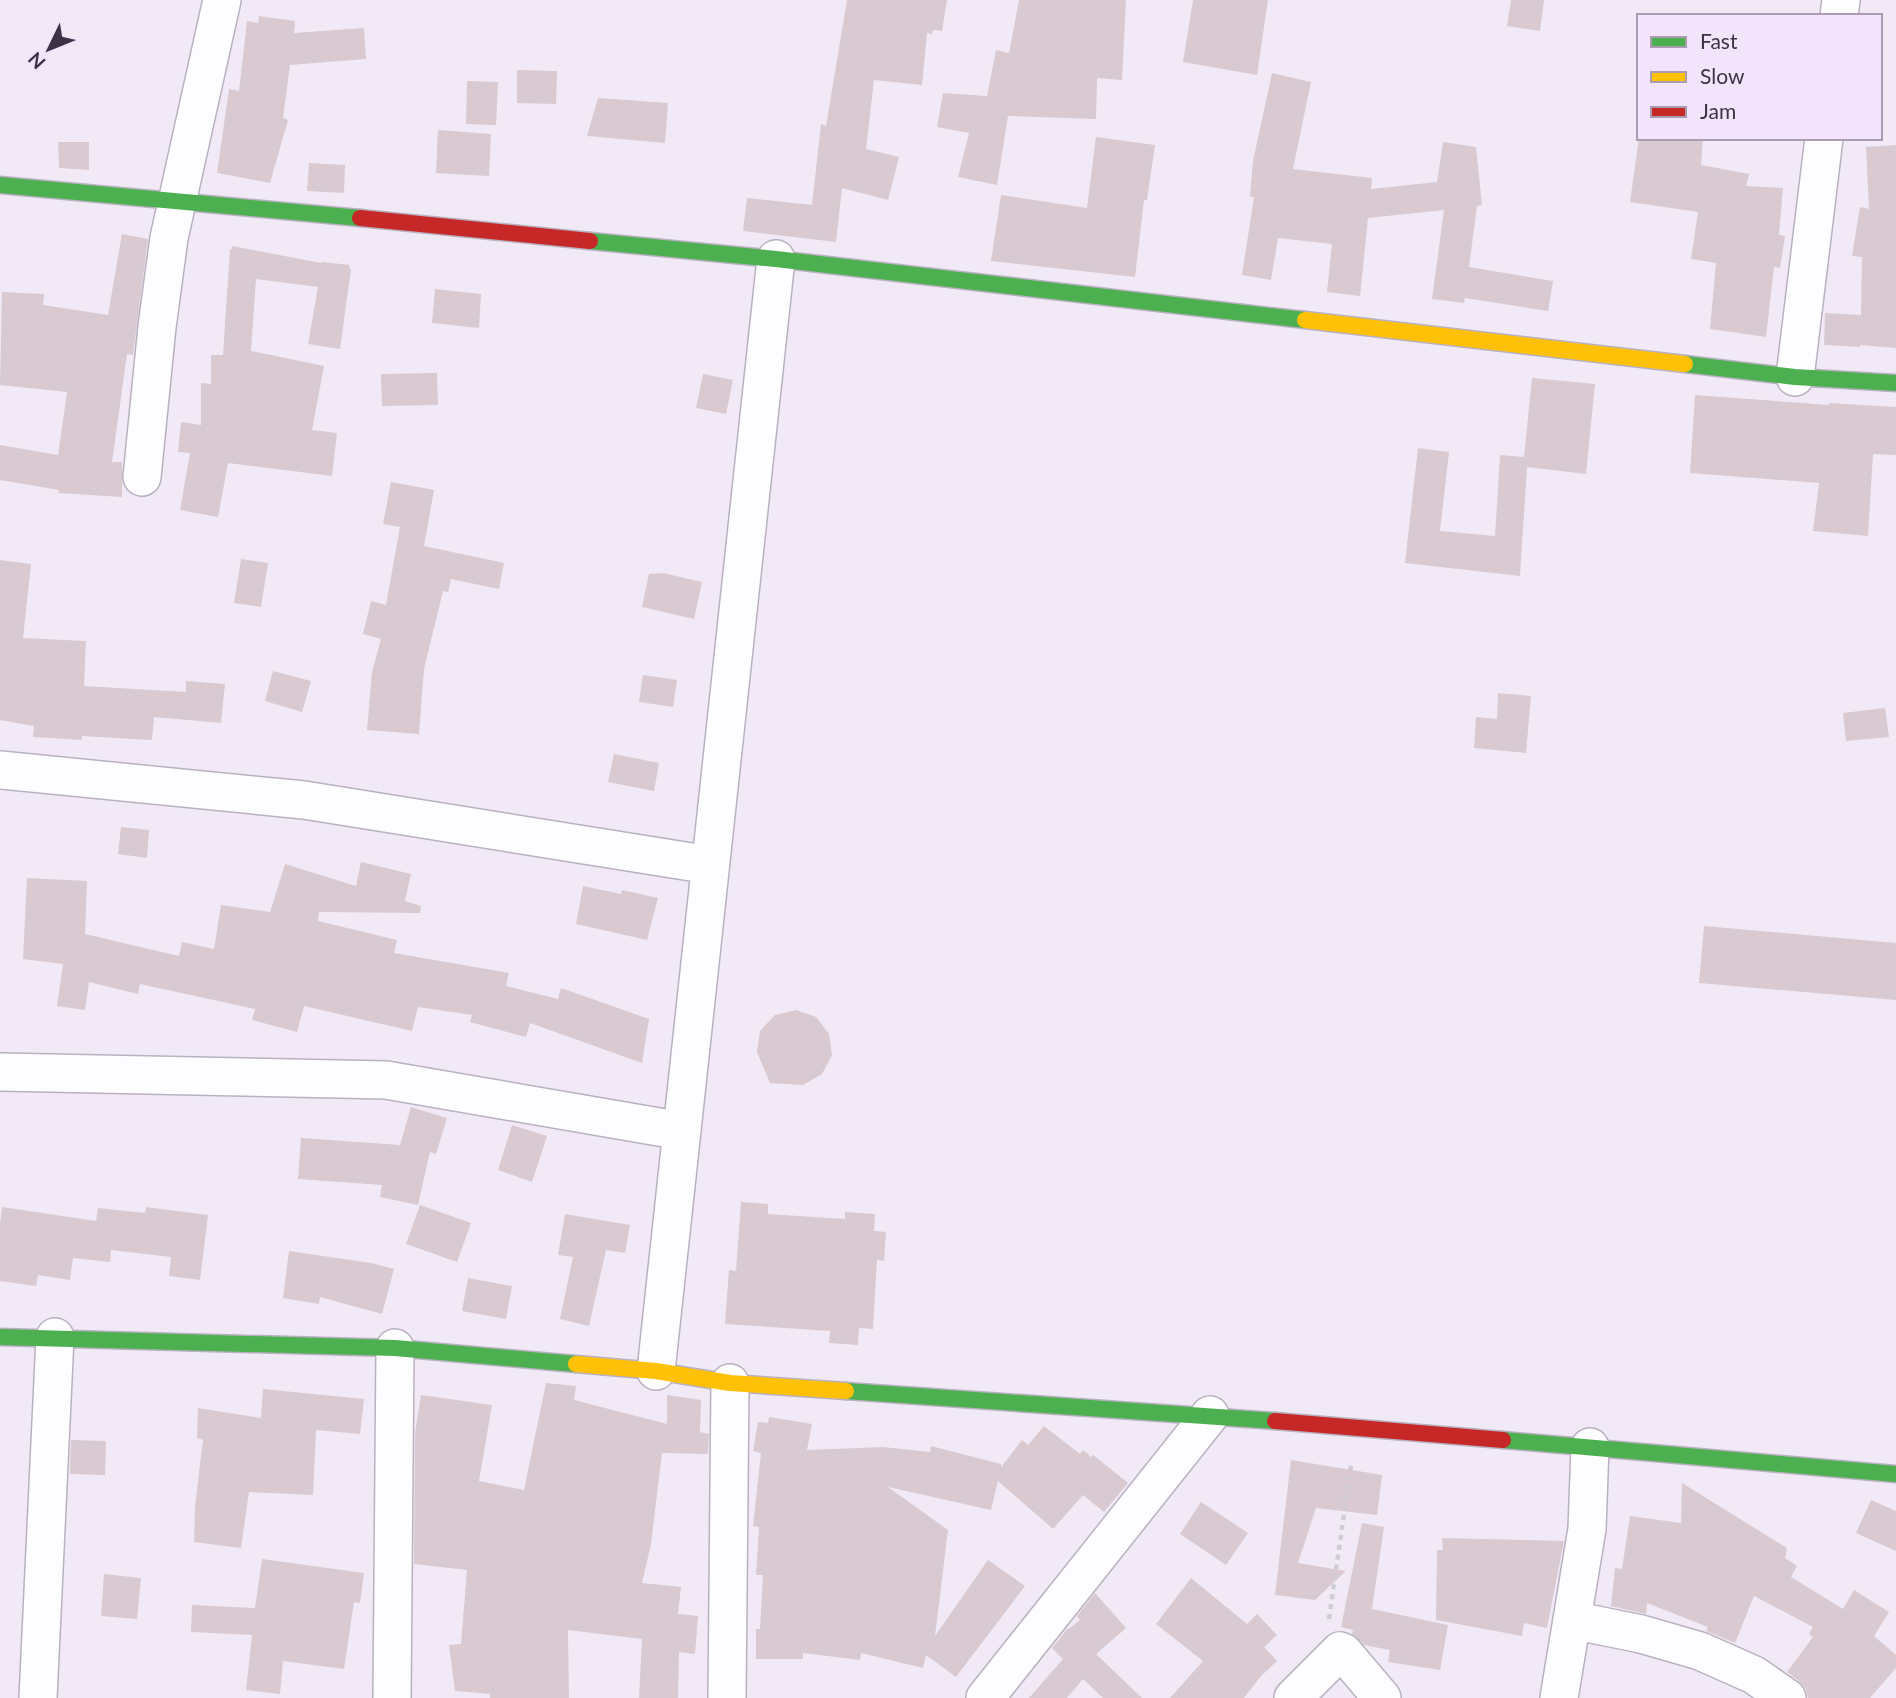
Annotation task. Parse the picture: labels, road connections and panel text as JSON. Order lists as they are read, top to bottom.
{
  "legend": ["Fast", "Slow", "Jam"],
  "north": "bottom left"
}
